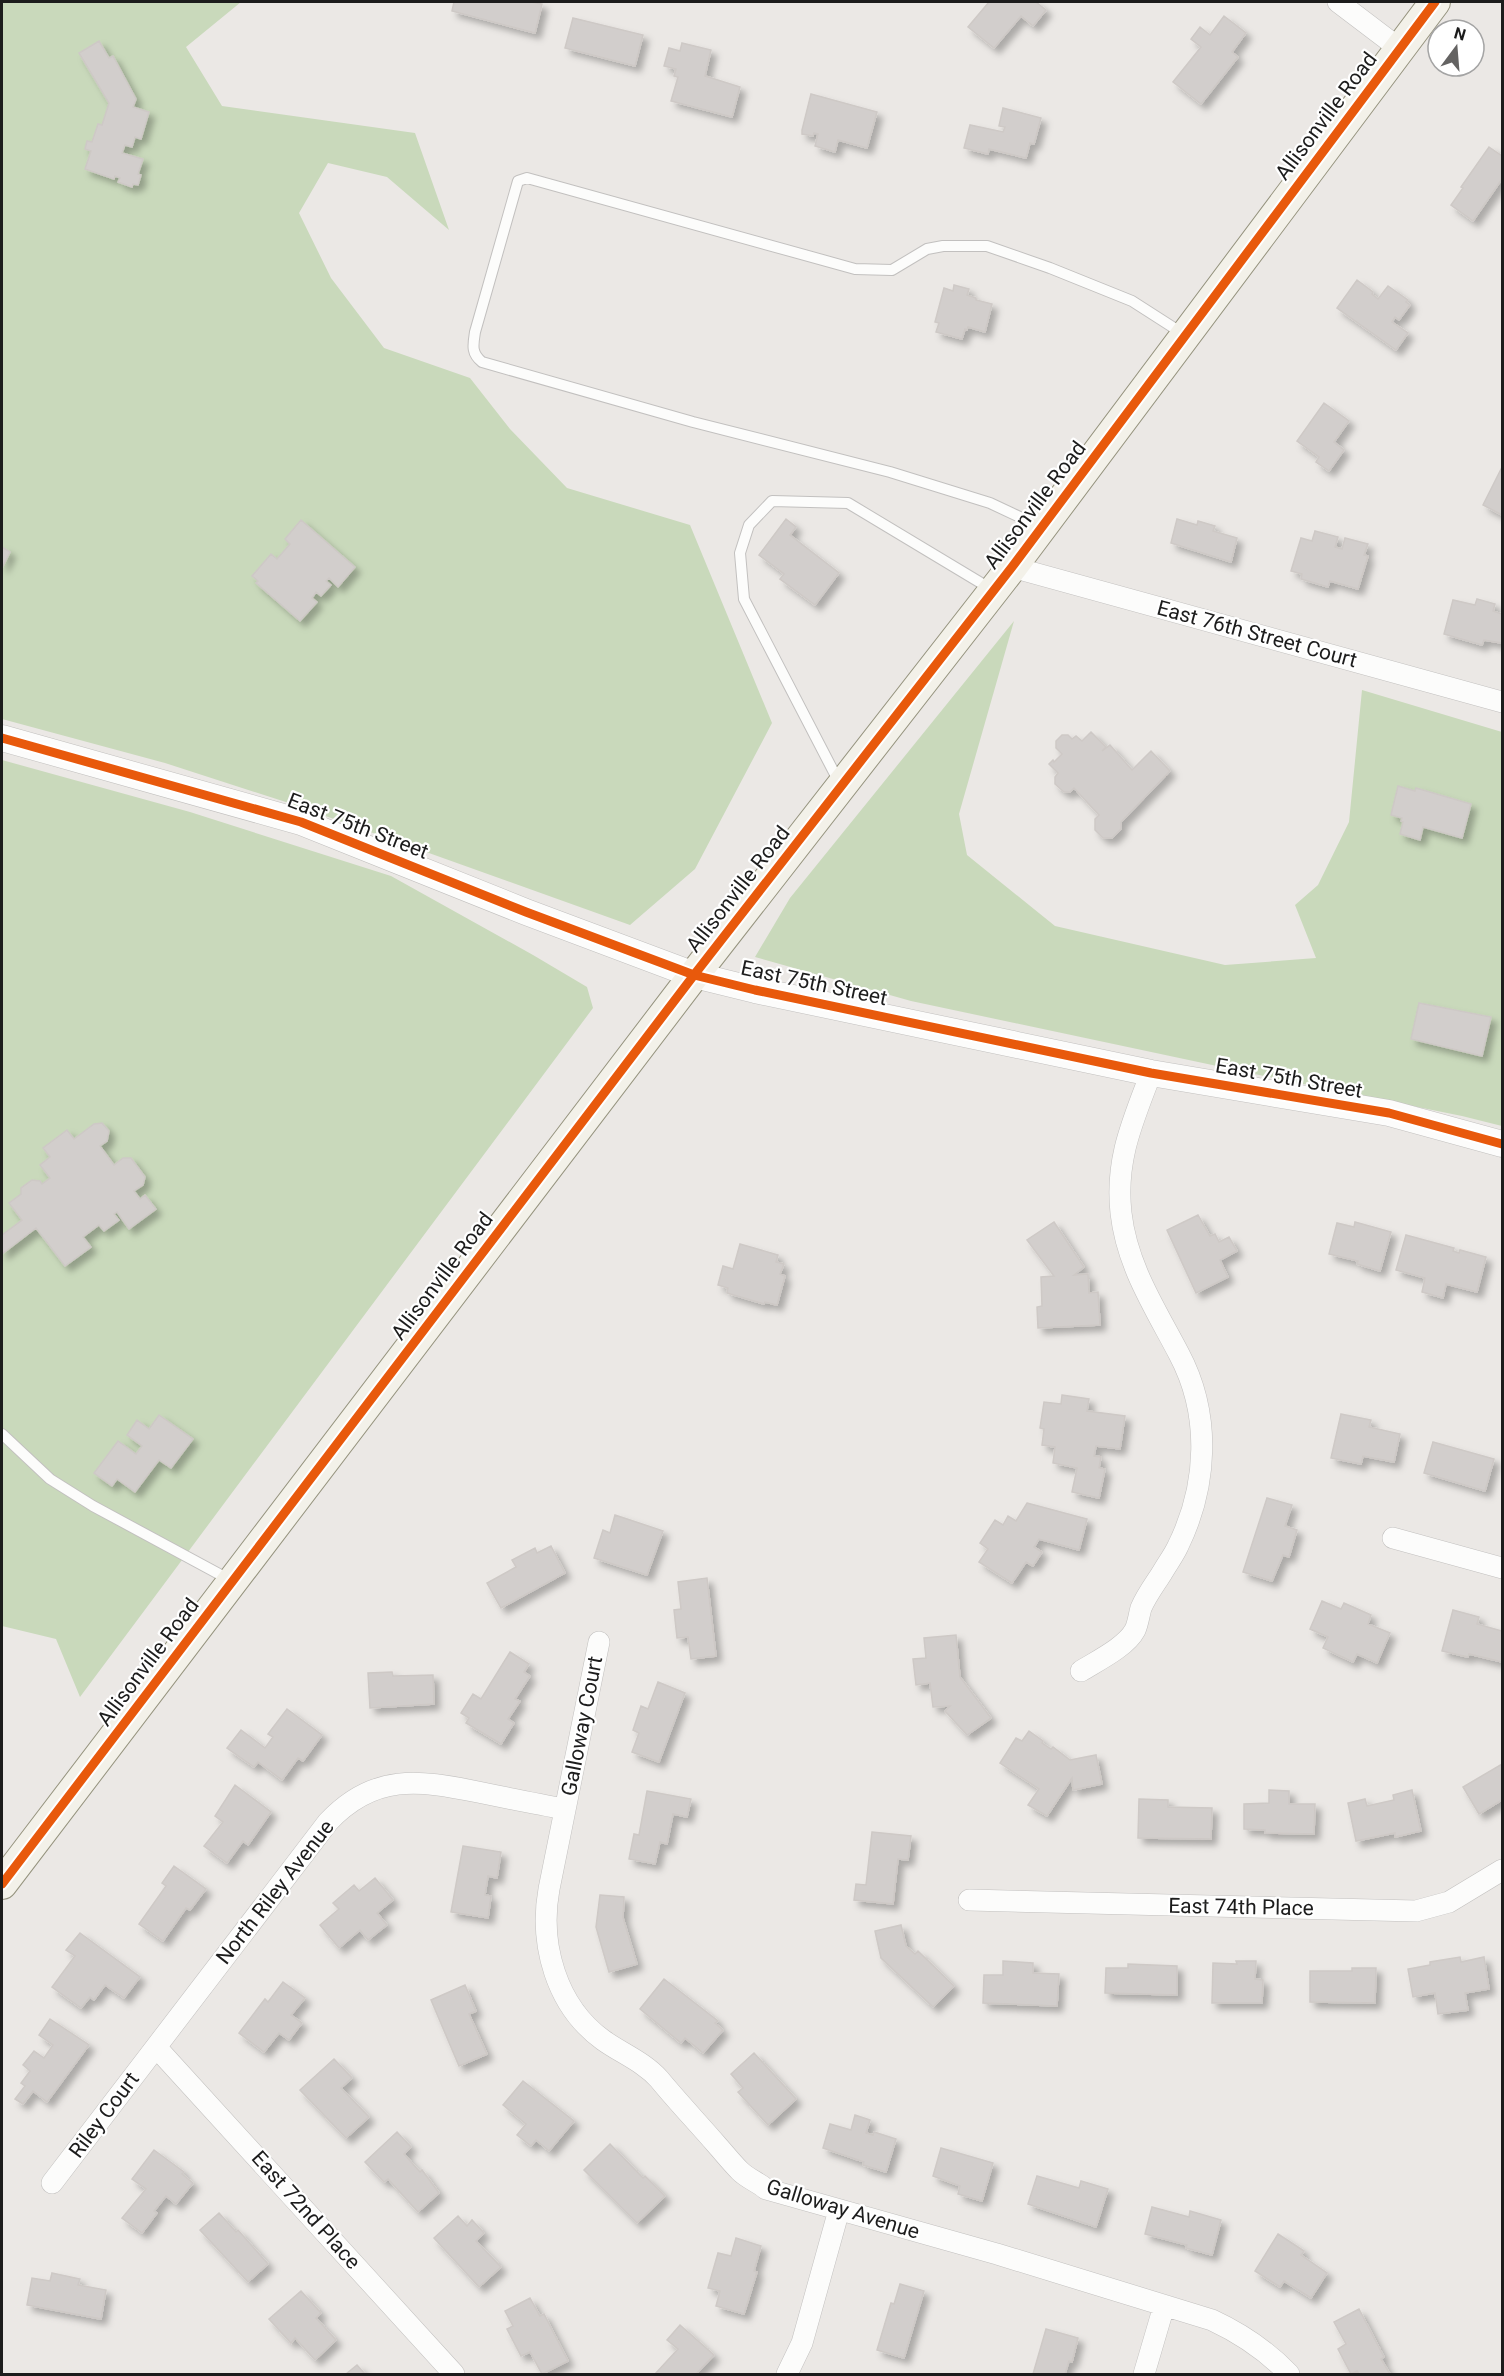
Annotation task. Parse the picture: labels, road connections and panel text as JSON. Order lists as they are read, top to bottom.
{
  "streets": {
    "main road": ["Allisonville Road"],
    "street": [
      "East 76th Street Court",
      "East 75th Street",
      "Galloway Court",
      "North Riley Avenue",
      "East 74th Place",
      "Riley Court",
      "Galloway Avenue",
      "East 72nd Place"
    ]
  },
  "crossings": [
    ["Allisonville Road", "East 76th Street Court"],
    ["Allisonville Road", "East 75th Street"],
    ["Galloway Court", "North Riley Avenue"],
    ["Galloway Court", "Galloway Avenue"],
    ["North Riley Avenue", "Riley Court"],
    ["North Riley Avenue", "Galloway Avenue"],
    ["North Riley Avenue", "East 72nd Place"],
    ["Riley Court", "East 72nd Place"]
  ],
  "north": "top"
}
